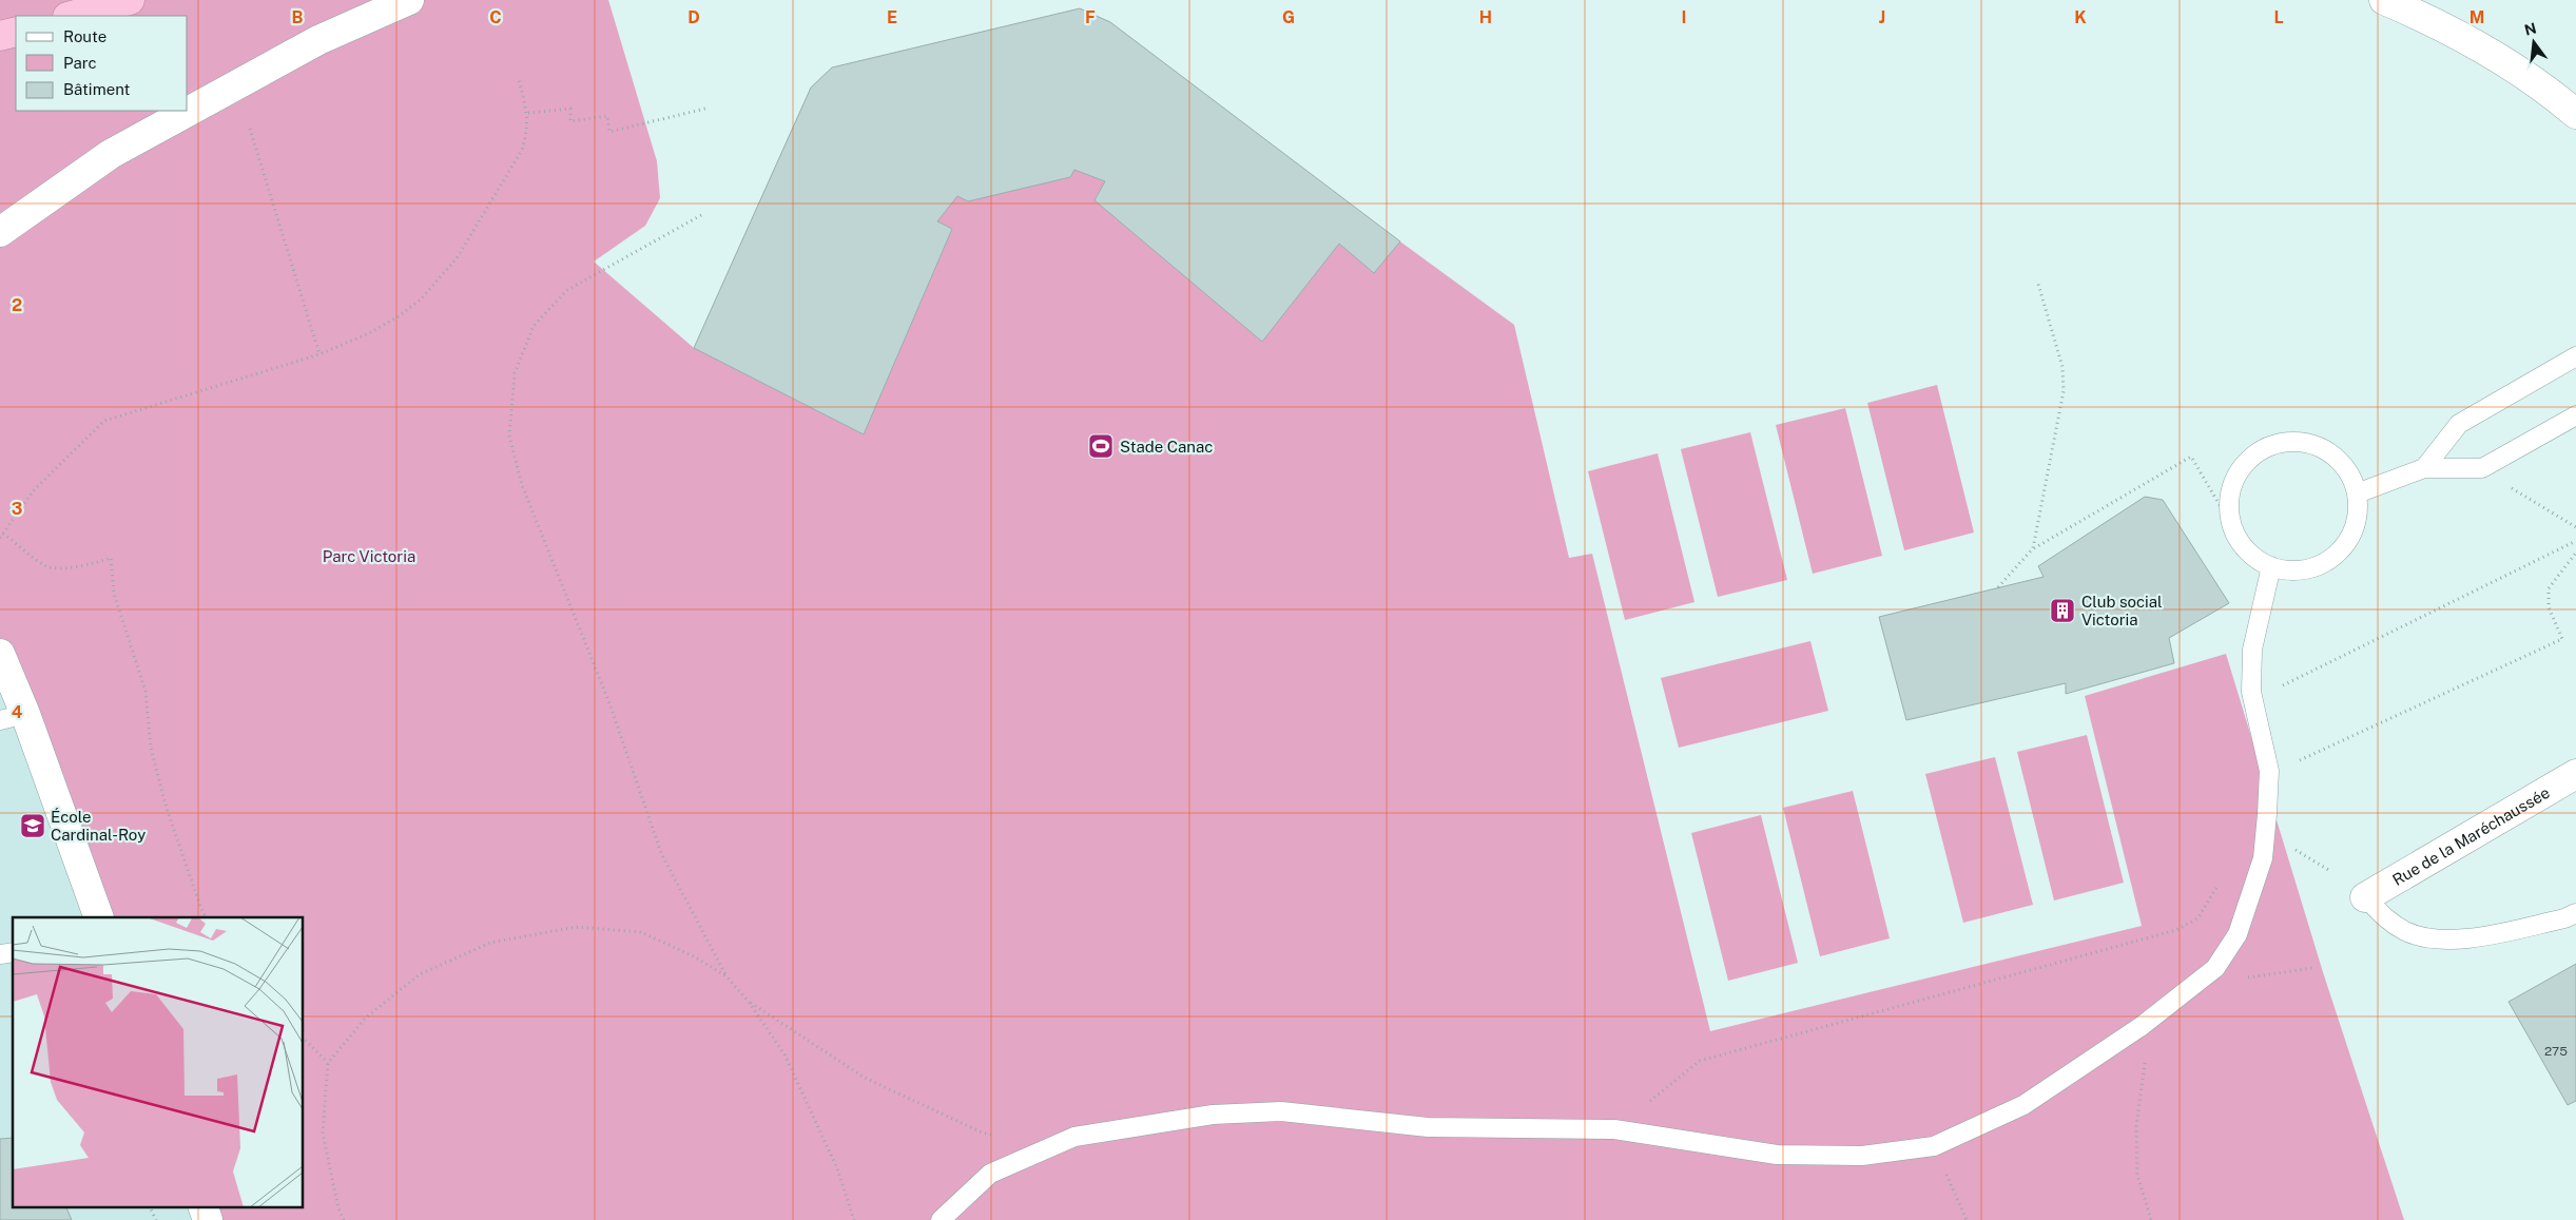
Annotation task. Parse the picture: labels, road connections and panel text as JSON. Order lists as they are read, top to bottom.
{
  "streets": {
    "street": ["Rue de la Maréchaussée"]
  },
  "parks": ["Parc Victoria"],
  "places": {
    "sports": ["Stade Canac"],
    "building": ["Club social Victoria"],
    "school or university": ["École Cardinal-Roy"]
  },
  "house_numbers": ["275"],
  "legend": ["Route", "Parc", "Bâtiment"],
  "north": "top",
  "grid": {
    "columns": [
      "B",
      "C",
      "D",
      "E",
      "F",
      "G",
      "H",
      "I",
      "J",
      "K",
      "L",
      "M"
    ],
    "rows": ["2", "3", "4"]
  }
}
